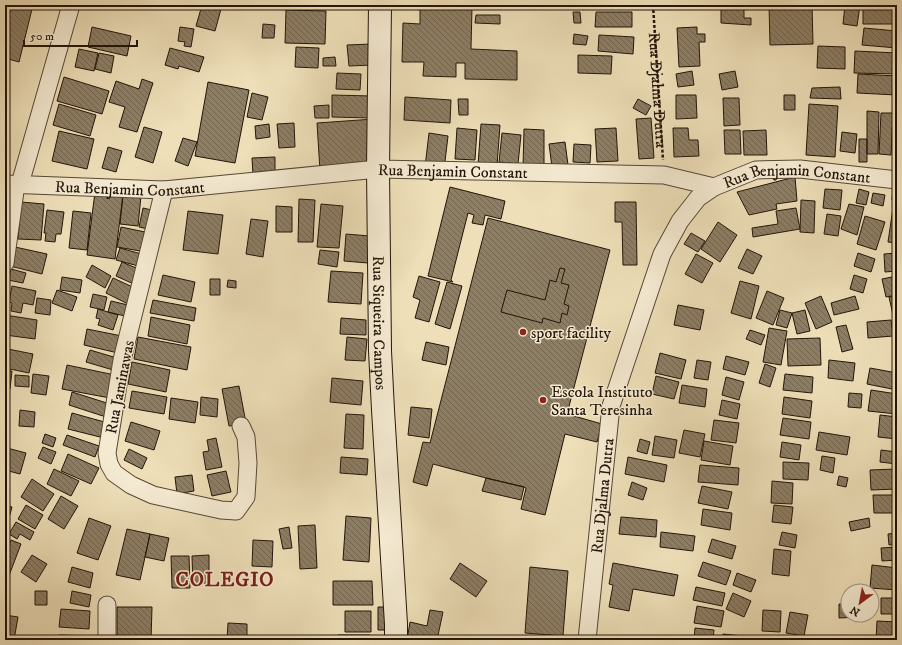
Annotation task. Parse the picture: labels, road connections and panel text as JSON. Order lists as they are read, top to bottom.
{
  "streets": {
    "street": [
      "Rua Djalma Dutra",
      "Rua Benjamin Constant",
      "Rua Siqueira Campos",
      "Rua Jaminawas"
    ]
  },
  "crossings": [
    ["Rua Djalma Dutra", "Rua Benjamin Constant"],
    ["Rua Benjamin Constant", "Rua Siqueira Campos"],
    ["Rua Benjamin Constant", "Rua Jaminawas"]
  ],
  "districts": ["COLEGIO"],
  "places": ["sport facility", "Escola Instituto Santa Teresinha"],
  "scale_bar": "50 m",
  "north": "bottom left"
}
